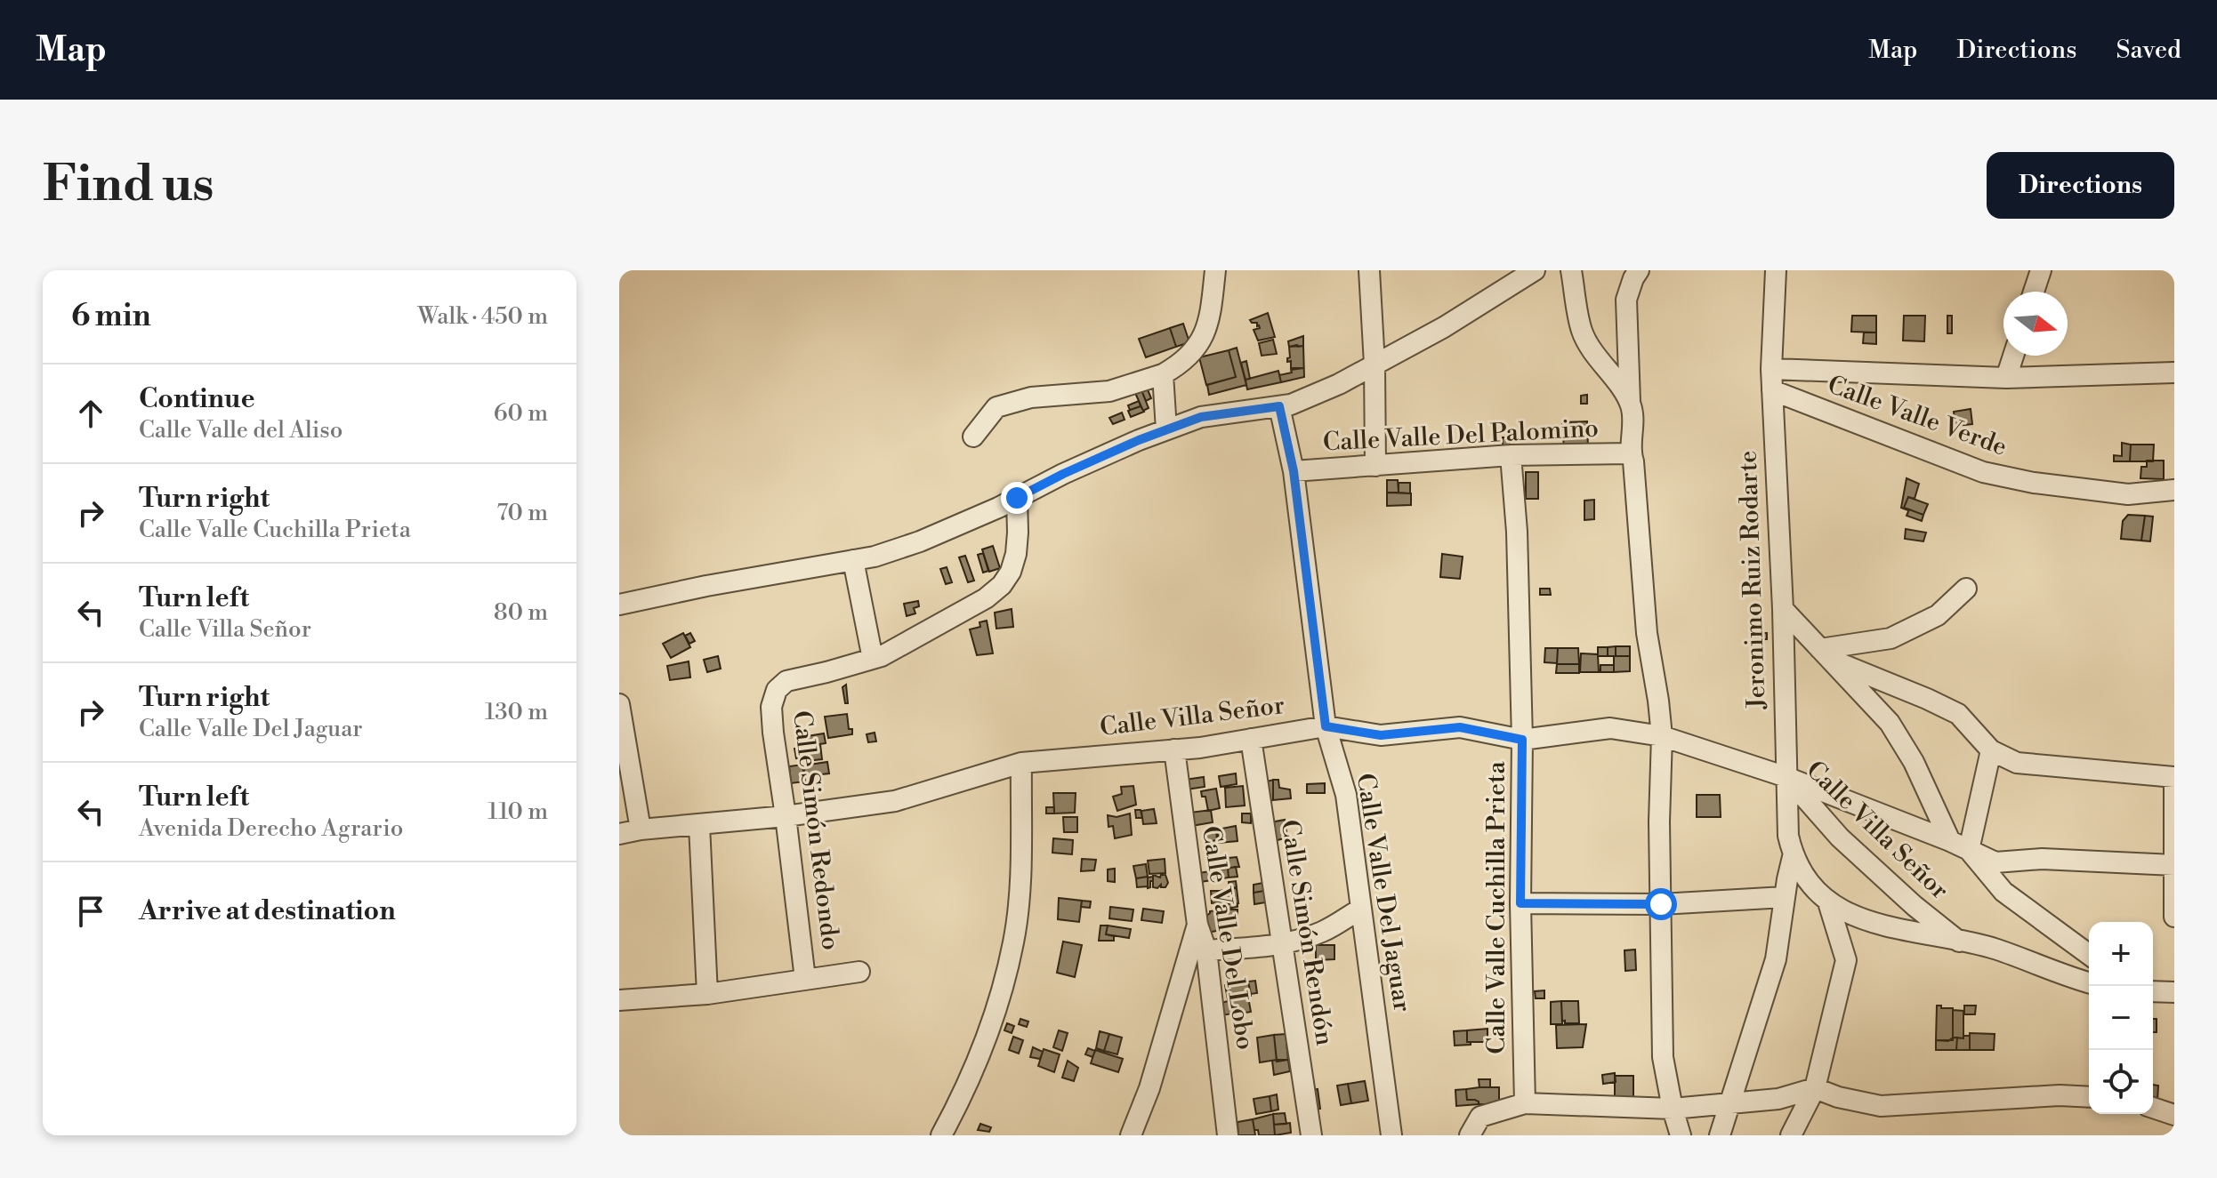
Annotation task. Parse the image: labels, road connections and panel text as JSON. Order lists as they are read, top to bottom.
{
  "streets": {
    "street": [
      "Calle Valle Verde",
      "Calle Valle Del Palomino",
      "Jeronimo Ruiz Rodarte",
      "Calle Villa Señor",
      "Calle Simón Redondo",
      "Calle Valle Del Jaguar",
      "Calle Valle Cuchilla Prieta",
      "Calle Simón Rendón",
      "Calle Valle Del Lobo"
    ]
  },
  "crossings": [
    ["Calle Valle Verde", "Jeronimo Ruiz Rodarte"],
    ["Calle Valle Del Palomino", "Calle Valle Del Jaguar"],
    ["Calle Valle Del Palomino", "Calle Valle Cuchilla Prieta"],
    ["Jeronimo Ruiz Rodarte", "Calle Villa Señor"],
    ["Calle Villa Señor", "Calle Simón Redondo"],
    ["Calle Villa Señor", "Calle Valle Del Jaguar"],
    ["Calle Villa Señor", "Calle Valle Cuchilla Prieta"],
    ["Calle Villa Señor", "Calle Simón Rendón"],
    ["Calle Villa Señor", "Calle Valle Del Lobo"]
  ],
  "north": "right",
  "page": {
    "header": "Map",
    "nav": ["Map", "Directions", "Saved"],
    "buttons": "Directions",
    "title": "Find us",
    "heading": ["6 min", "Walk · 450 m"],
    "list": [
      ["Continue", "Calle Valle del Aliso", "60 m"],
      ["Turn right", "Calle Valle Cuchilla Prieta", "70 m"],
      ["Turn left", "Calle Villa Señor", "80 m"],
      ["Turn right", "Calle Valle Del Jaguar", "130 m"],
      ["Turn left", "Avenida Derecho Agrario", "110 m"],
      "Arrive at destination"
    ],
    "map_buttons": ["+", "−"]
  }
}
